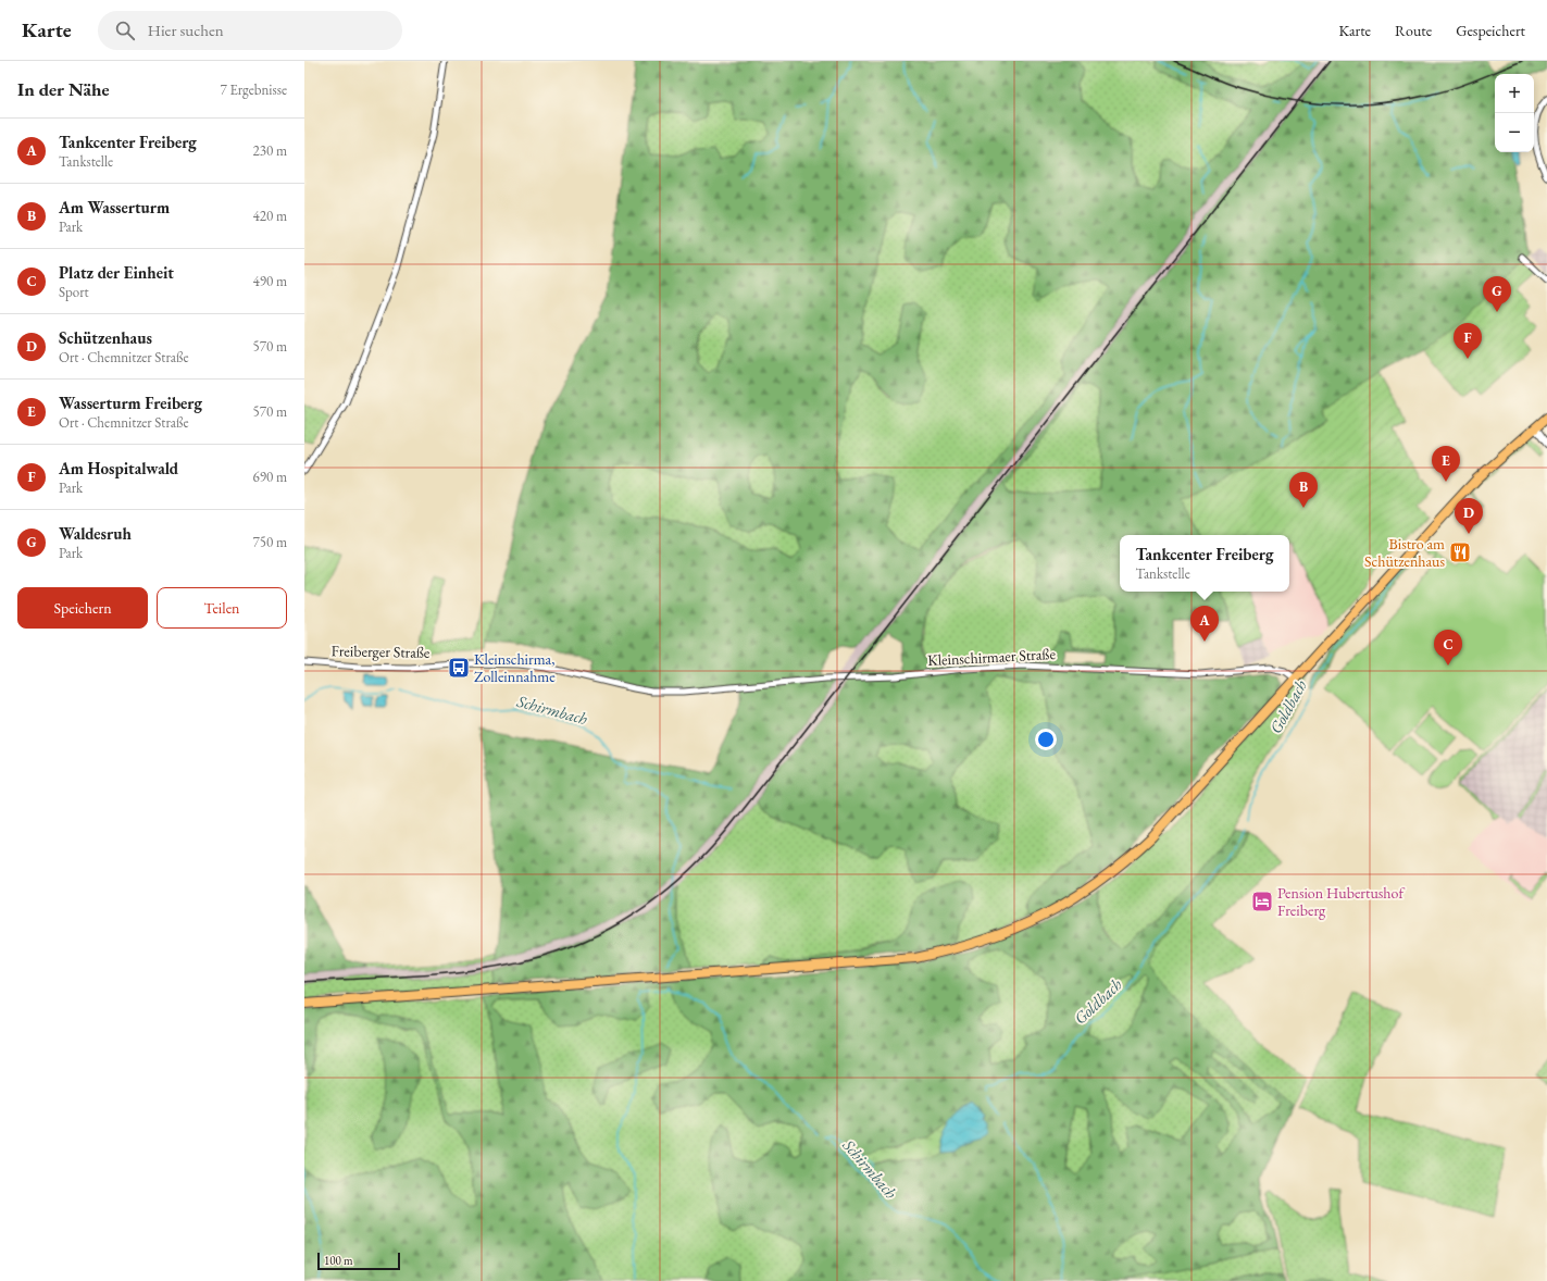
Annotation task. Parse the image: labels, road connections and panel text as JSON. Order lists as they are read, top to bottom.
{
  "streets": {
    "street": ["Freiberger Straße", "Kleinschirmaer Straße"]
  },
  "crossings": [
    ["Freiberger Straße", "Kleinschirmaer Straße"]
  ],
  "water": ["Goldbach", "Schirmbach"],
  "places": {
    "restaurant": ["Bistro am Schützenhaus"],
    "bus stop": ["Kleinschirma, Zolleinnahme"],
    "hotel": ["Pension Hubertushof Freiberg"]
  },
  "scale_bar": "100 m",
  "page": {
    "header": "Karte",
    "search": "Hier suchen",
    "nav": ["Karte", "Route", "Gespeichert"],
    "heading": ["In der Nähe", "7 Ergebnisse"],
    "map_buttons": ["+", "−"],
    "list": [
      {
        "mark": "A",
        "name": "Tankcenter Freiberg",
        "note": "Tankstelle",
        "value": "230 m"
      },
      {
        "mark": "B",
        "name": "Am Wasserturm",
        "note": "Park",
        "value": "420 m"
      },
      {
        "mark": "C",
        "name": "Platz der Einheit",
        "note": "Sport",
        "value": "490 m"
      },
      {
        "mark": "D",
        "name": "Schützenhaus",
        "note": "Ort · Chemnitzer Straße",
        "value": "570 m"
      },
      {
        "mark": "E",
        "name": "Wasserturm Freiberg",
        "note": "Ort · Chemnitzer Straße",
        "value": "570 m"
      },
      {
        "mark": "F",
        "name": "Am Hospitalwald",
        "note": "Park",
        "value": "690 m"
      },
      {
        "mark": "G",
        "name": "Waldesruh",
        "note": "Park",
        "value": "750 m"
      }
    ],
    "pins": [
      "G",
      "F",
      "E",
      "B",
      "D",
      "A",
      "C"
    ],
    "popup": ["Tankcenter Freiberg", "Tankstelle"],
    "buttons": ["Speichern", "Teilen"],
    "scale": "100 m"
  }
}
